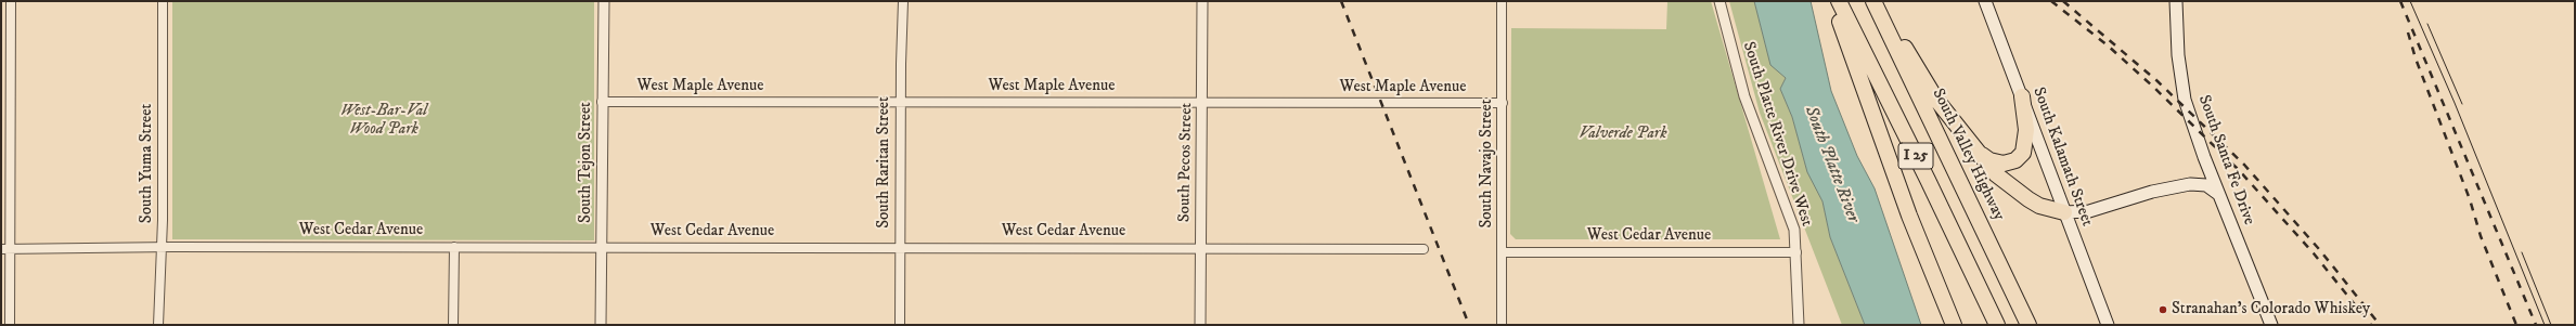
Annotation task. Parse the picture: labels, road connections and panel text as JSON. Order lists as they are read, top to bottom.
{
  "streets": {
    "highway": ["South Valley Highway", "I 25"],
    "main road": ["South Kalamath Street", "South Santa Fe Drive"],
    "street": [
      "West Maple Avenue",
      "South Platte River Drive West",
      "South Tejon Street",
      "South Raritan Street",
      "South Pecos Street",
      "South Yuma Street",
      "South Navajo Street",
      "West Cedar Avenue"
    ]
  },
  "crossings": [
    ["West Maple Avenue", "South Tejon Street"],
    ["West Maple Avenue", "South Raritan Street"],
    ["West Maple Avenue", "South Pecos Street"],
    ["West Maple Avenue", "South Navajo Street"],
    ["South Platte River Drive West", "West Cedar Avenue"],
    ["South Tejon Street", "West Cedar Avenue"],
    ["South Raritan Street", "West Cedar Avenue"],
    ["South Pecos Street", "West Cedar Avenue"],
    ["South Yuma Street", "West Cedar Avenue"],
    ["South Navajo Street", "West Cedar Avenue"]
  ],
  "water": ["South Platte River"],
  "parks": ["West-Bar-Val Wood Park", "Valverde Park"],
  "places": ["Stranahan's Colorado Whiskey"]
}
